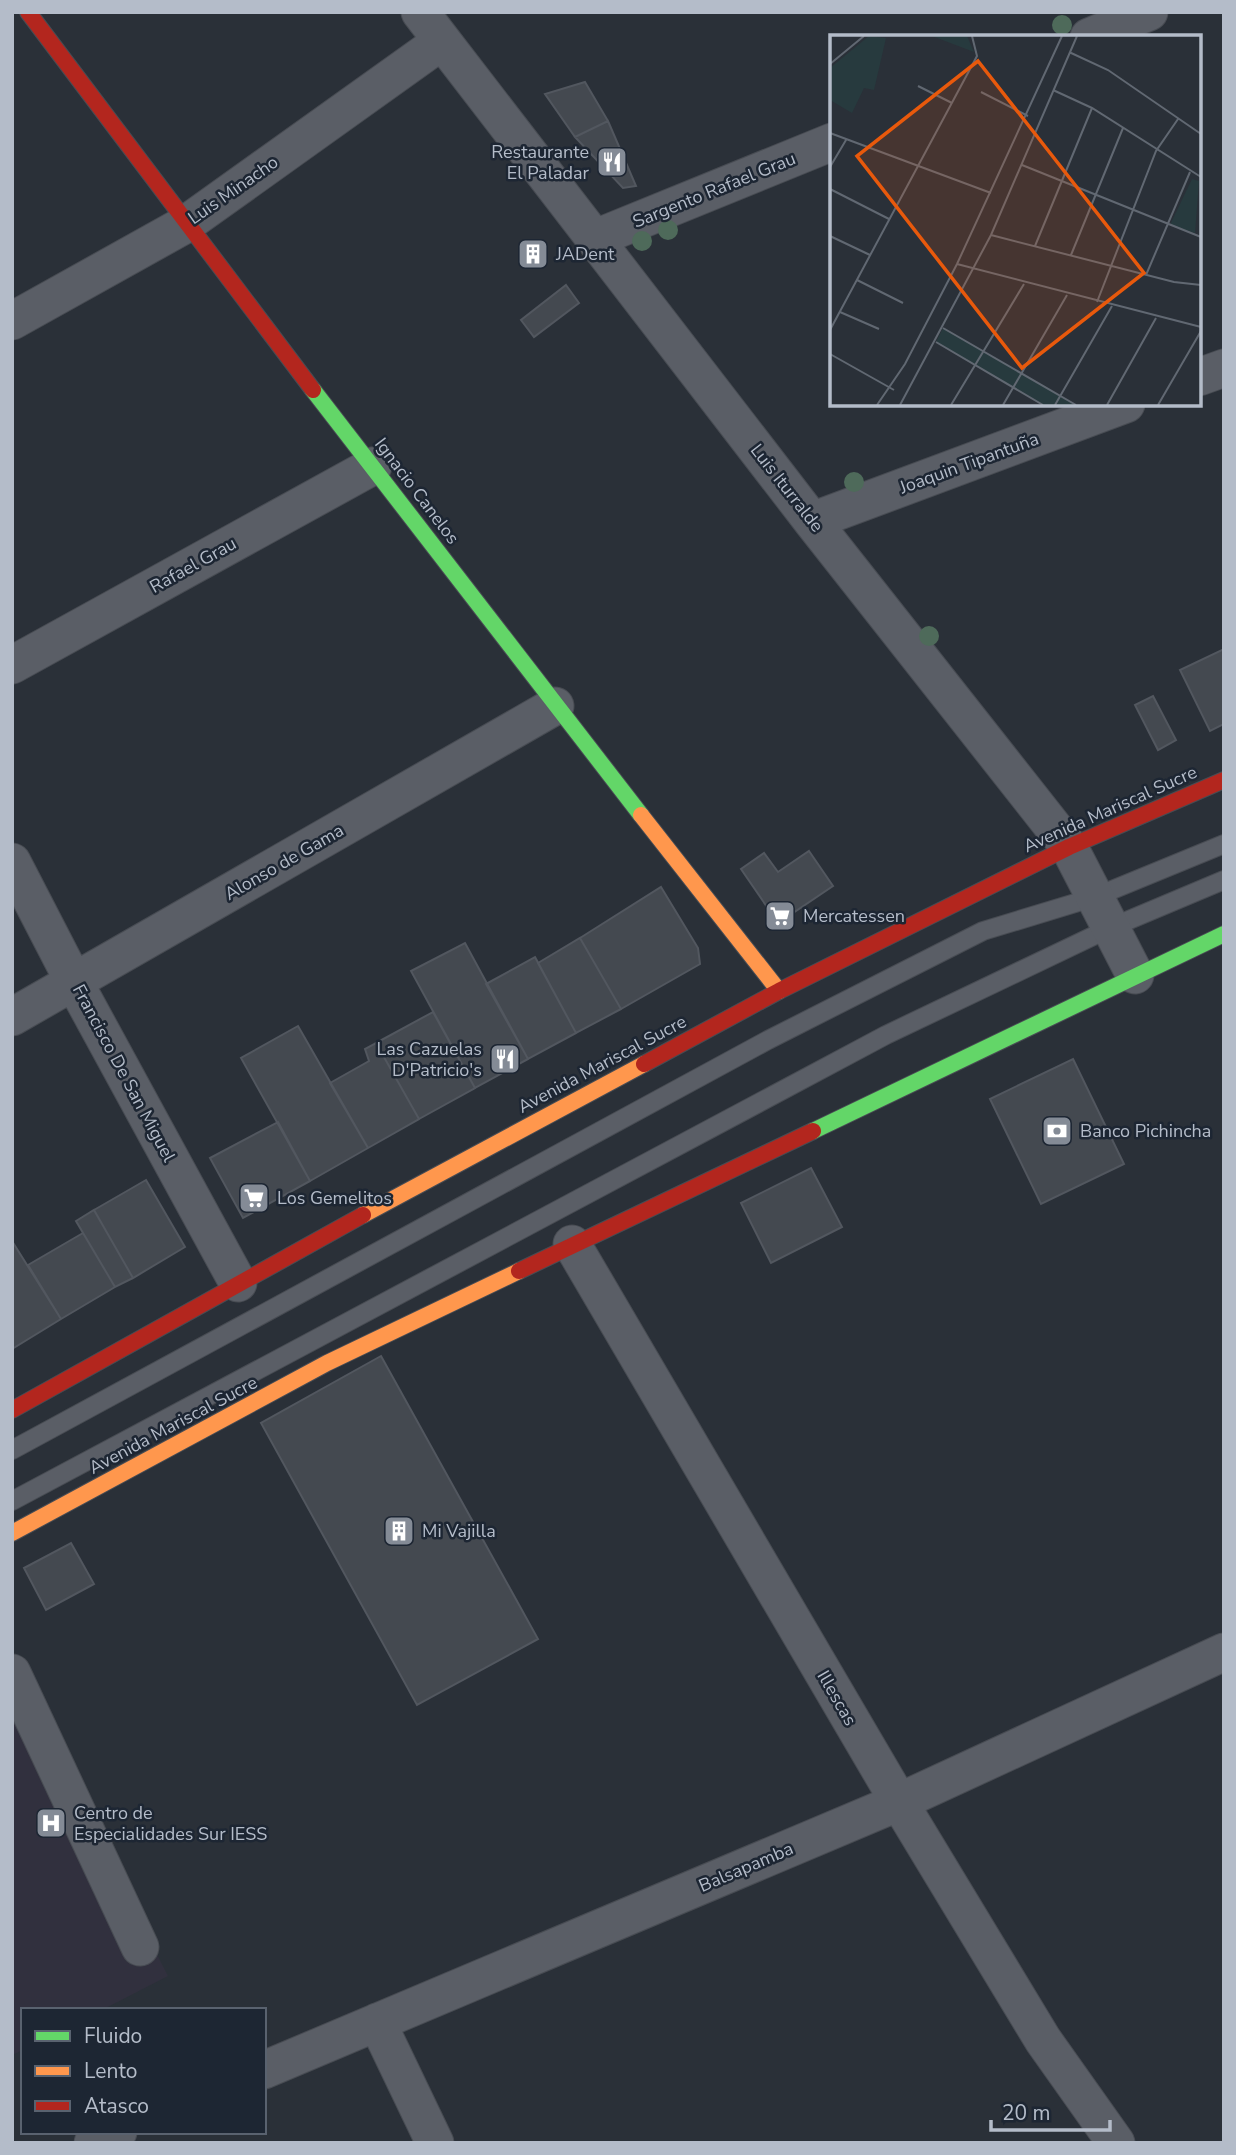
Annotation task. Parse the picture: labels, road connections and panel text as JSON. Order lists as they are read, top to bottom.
{
  "streets": {
    "main road": ["Ignacio Canelos", "Avenida Mariscal Sucre"],
    "street": [
      "Luis Minacho",
      "Sargento Rafael Grau",
      "Joaquin Tipantuña",
      "Luis Iturralde",
      "Rafael Grau",
      "Alonso de Gama",
      "Francisco De San Miguel",
      "Illescas",
      "Balsapamba"
    ]
  },
  "crossings": [
    ["Luis Minacho", "Luis Iturralde"],
    ["Luis Minacho", "Ignacio Canelos"],
    ["Sargento Rafael Grau", "Luis Iturralde"],
    ["Joaquin Tipantuña", "Luis Iturralde"],
    ["Luis Iturralde", "Avenida Mariscal Sucre"],
    ["Ignacio Canelos", "Rafael Grau"],
    ["Ignacio Canelos", "Avenida Mariscal Sucre"],
    ["Ignacio Canelos", "Alonso de Gama"],
    ["Avenida Mariscal Sucre", "Francisco De San Miguel"],
    ["Avenida Mariscal Sucre", "Illescas"],
    ["Alonso de Gama", "Francisco De San Miguel"],
    ["Illescas", "Balsapamba"]
  ],
  "places": {
    "restaurant": ["Restaurante El Paladar", "Las Cazuelas D'Patricio's"],
    "building": ["JADent", "Mi Vajilla"],
    "supermarket": ["Mercatessen", "Los Gemelitos"],
    "bank": ["Banco Pichincha"],
    "hospital": ["Centro de Especialidades Sur IESS"]
  },
  "legend": ["Fluido", "Lento", "Atasco"],
  "scale_bar": "20 m"
}
